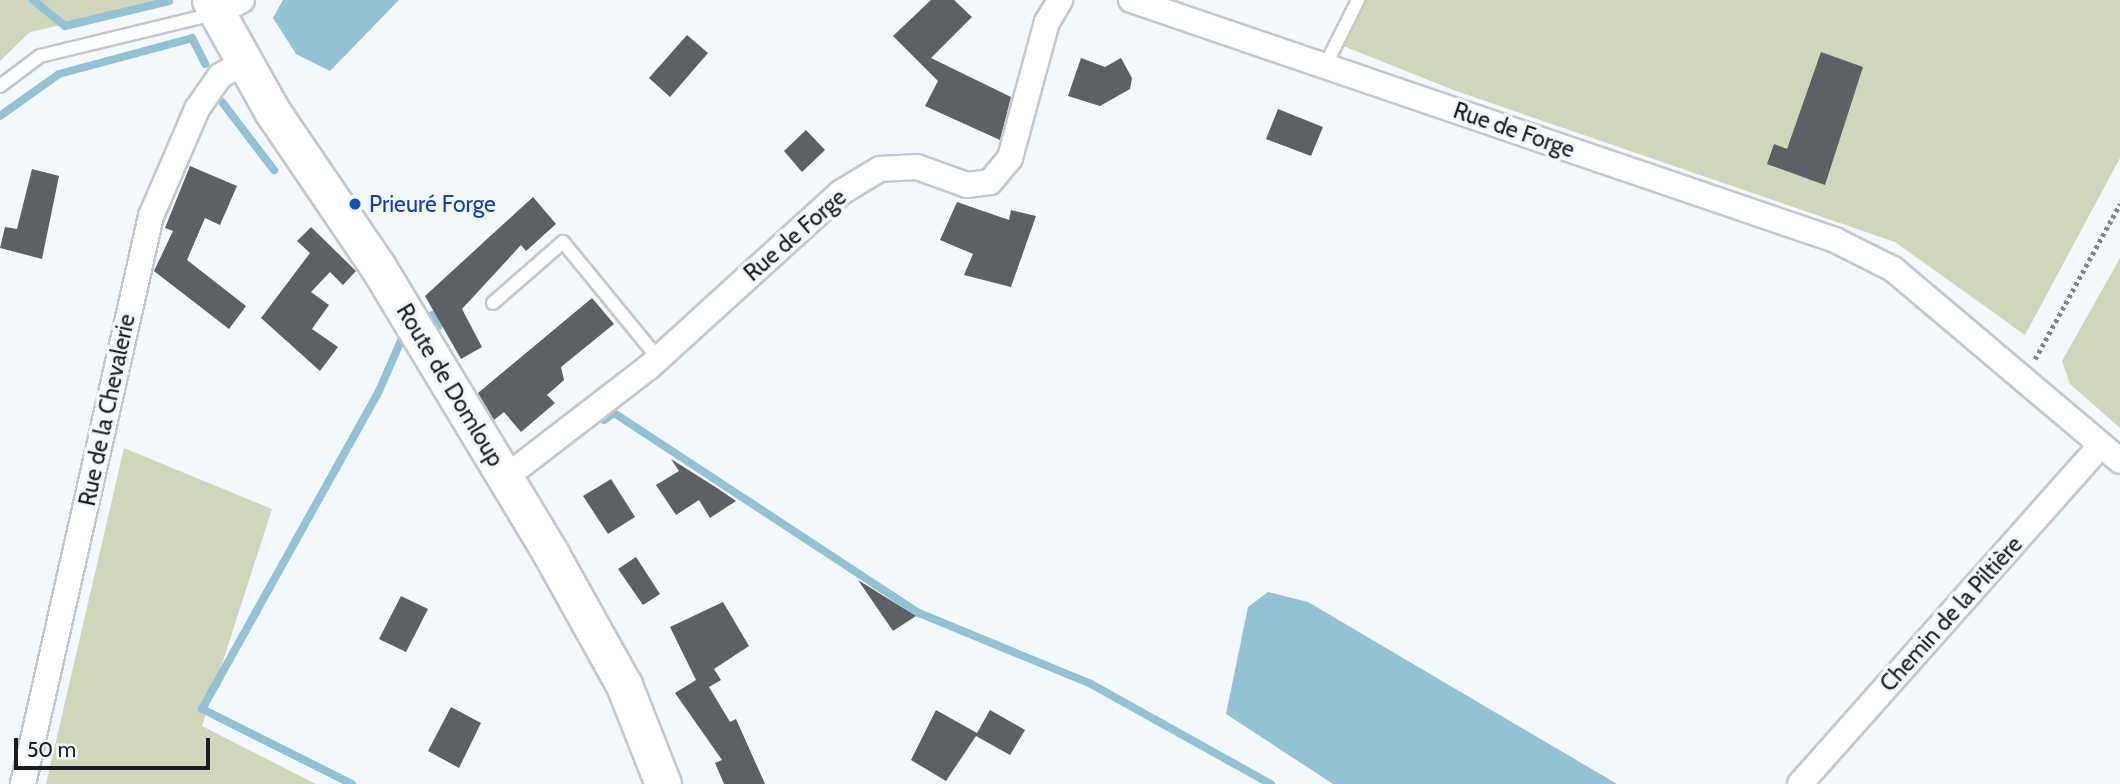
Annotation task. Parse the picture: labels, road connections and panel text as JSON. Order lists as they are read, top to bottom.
{
  "streets": {
    "street": [
      "Rue de Forge",
      "Route de Domloup",
      "Rue de la Chevalerie",
      "Chemin de la Piltière"
    ]
  },
  "crossings": [
    ["Rue de Forge", "Route de Domloup"],
    ["Rue de Forge", "Chemin de la Piltière"],
    ["Route de Domloup", "Rue de la Chevalerie"]
  ],
  "places": ["Prieuré Forge"],
  "scale_bar": "50 m"
}
